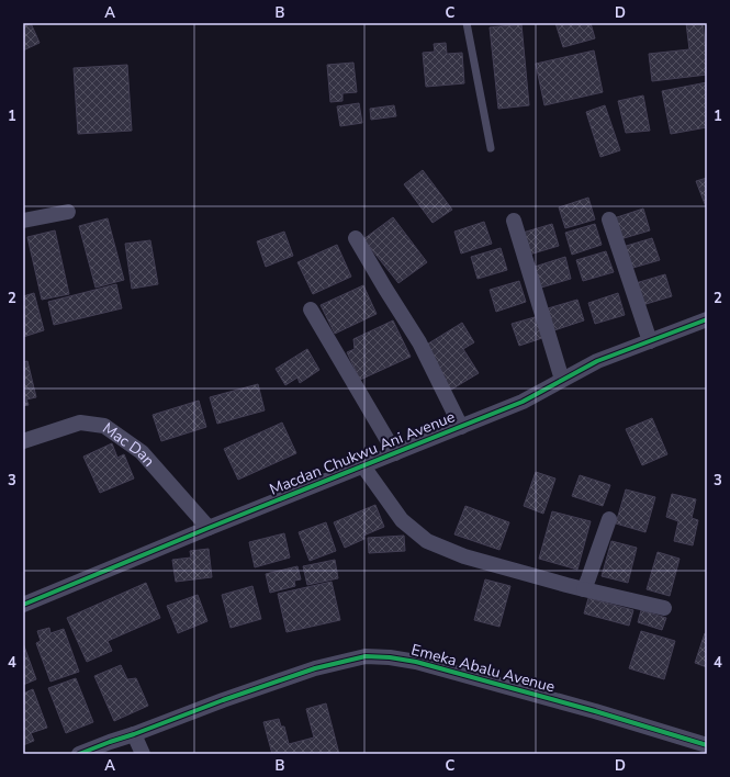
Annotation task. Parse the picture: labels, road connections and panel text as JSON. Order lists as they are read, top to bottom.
{
  "streets": {
    "street": ["Mac Dan", "Macdan Chukwu Ani Avenue", "Emeka Abalu Avenue"]
  },
  "crossings": [
    ["Mac Dan", "Macdan Chukwu Ani Avenue"]
  ],
  "grid": {
    "columns": [
      "A",
      "B",
      "C",
      "D"
    ],
    "rows": [
      "1",
      "2",
      "3",
      "4"
    ]
  }
}
